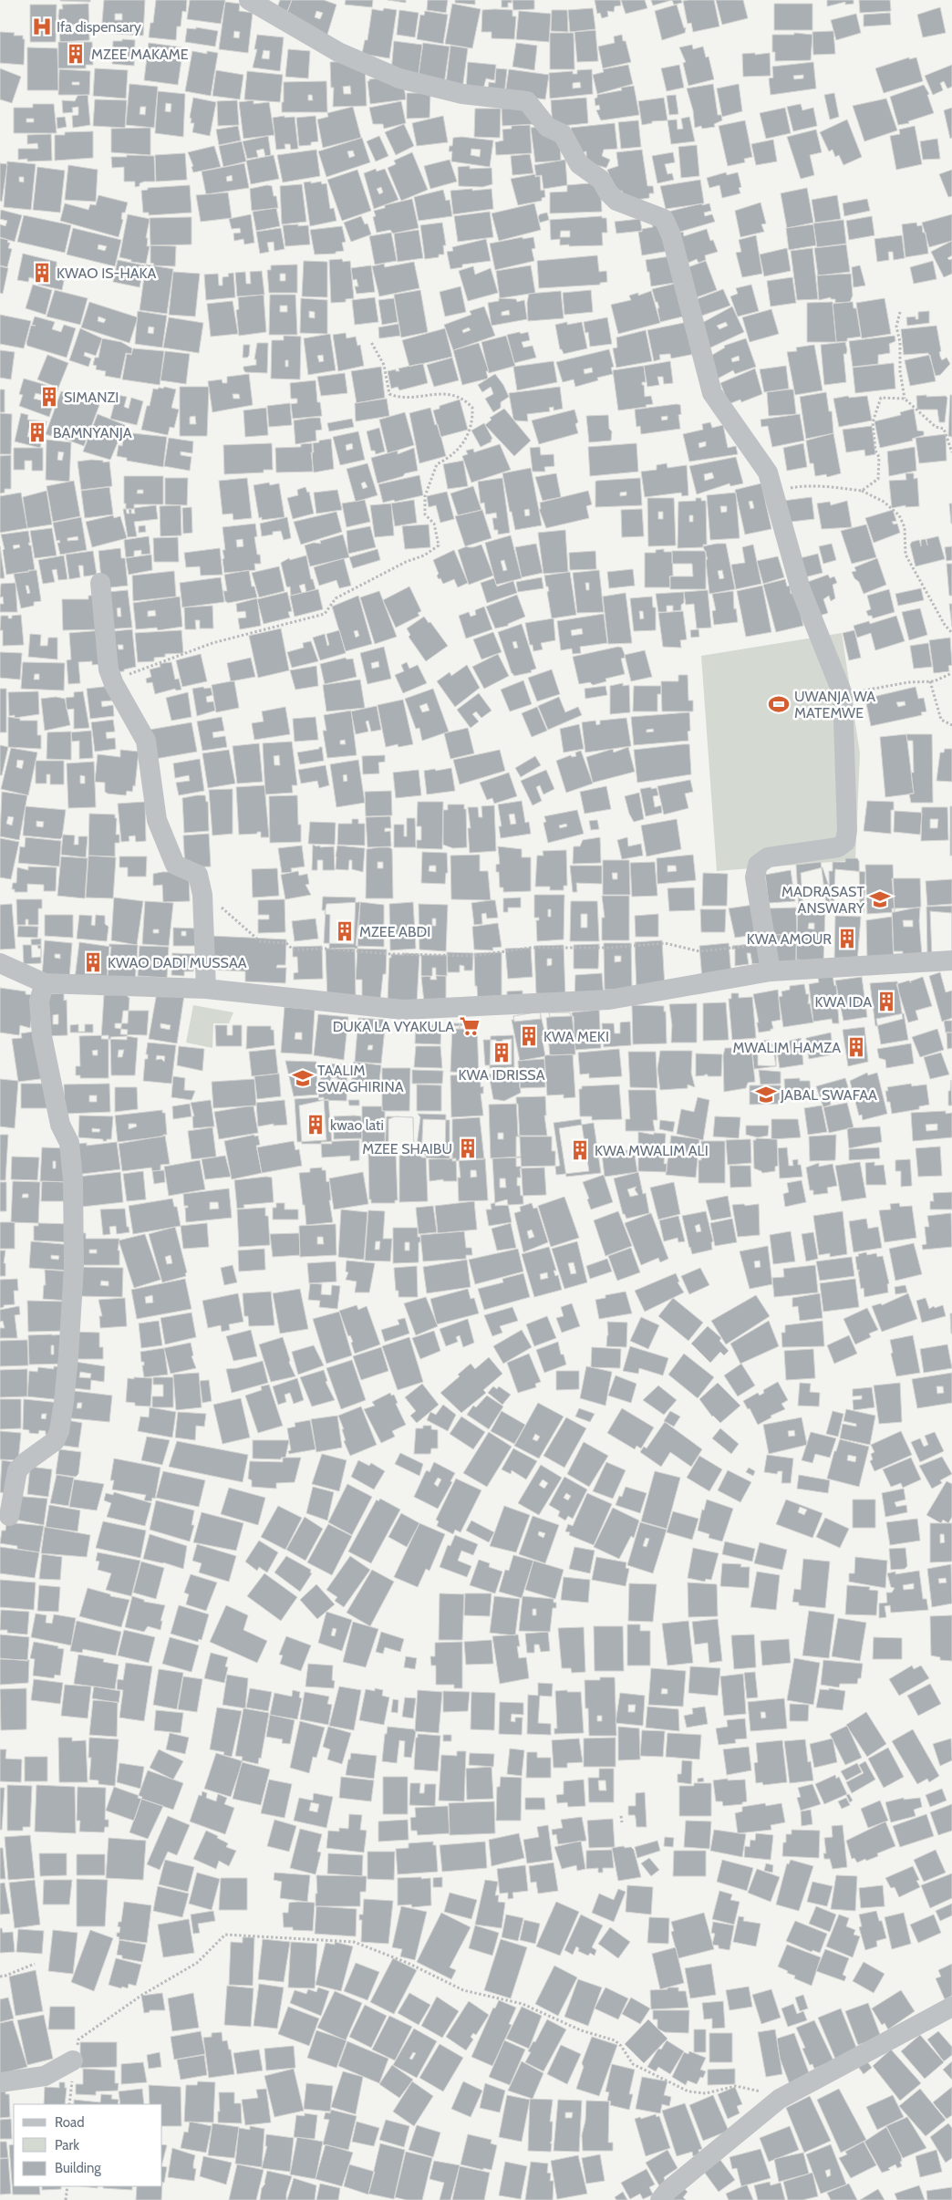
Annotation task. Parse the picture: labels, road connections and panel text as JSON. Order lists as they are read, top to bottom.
{
  "places": {
    "hospital": ["Ifa dispensary"],
    "building": [
      "MZEE MAKAME",
      "KWAO IS-HAKA",
      "SIMANZI",
      "BAMNYANJA",
      "MZEE ABDI",
      "KWA AMOUR",
      "KWAO DADI MUSSAA",
      "KWA IDA",
      "KWA MEKI",
      "MWALIM HAMZA",
      "KWA IDRISSA",
      "kwao lati",
      "MZEE SHAIBU",
      "KWA MWALIM ALI"
    ],
    "sports": ["UWANJA WA MATEMWE"],
    "school or university": ["MADRASAST ANSWARY", "TAALIM SWAGHIRINA", "JABAL SWAFAA"],
    "supermarket": ["DUKA LA VYAKULA"]
  },
  "legend": ["Road", "Park", "Building"]
}
